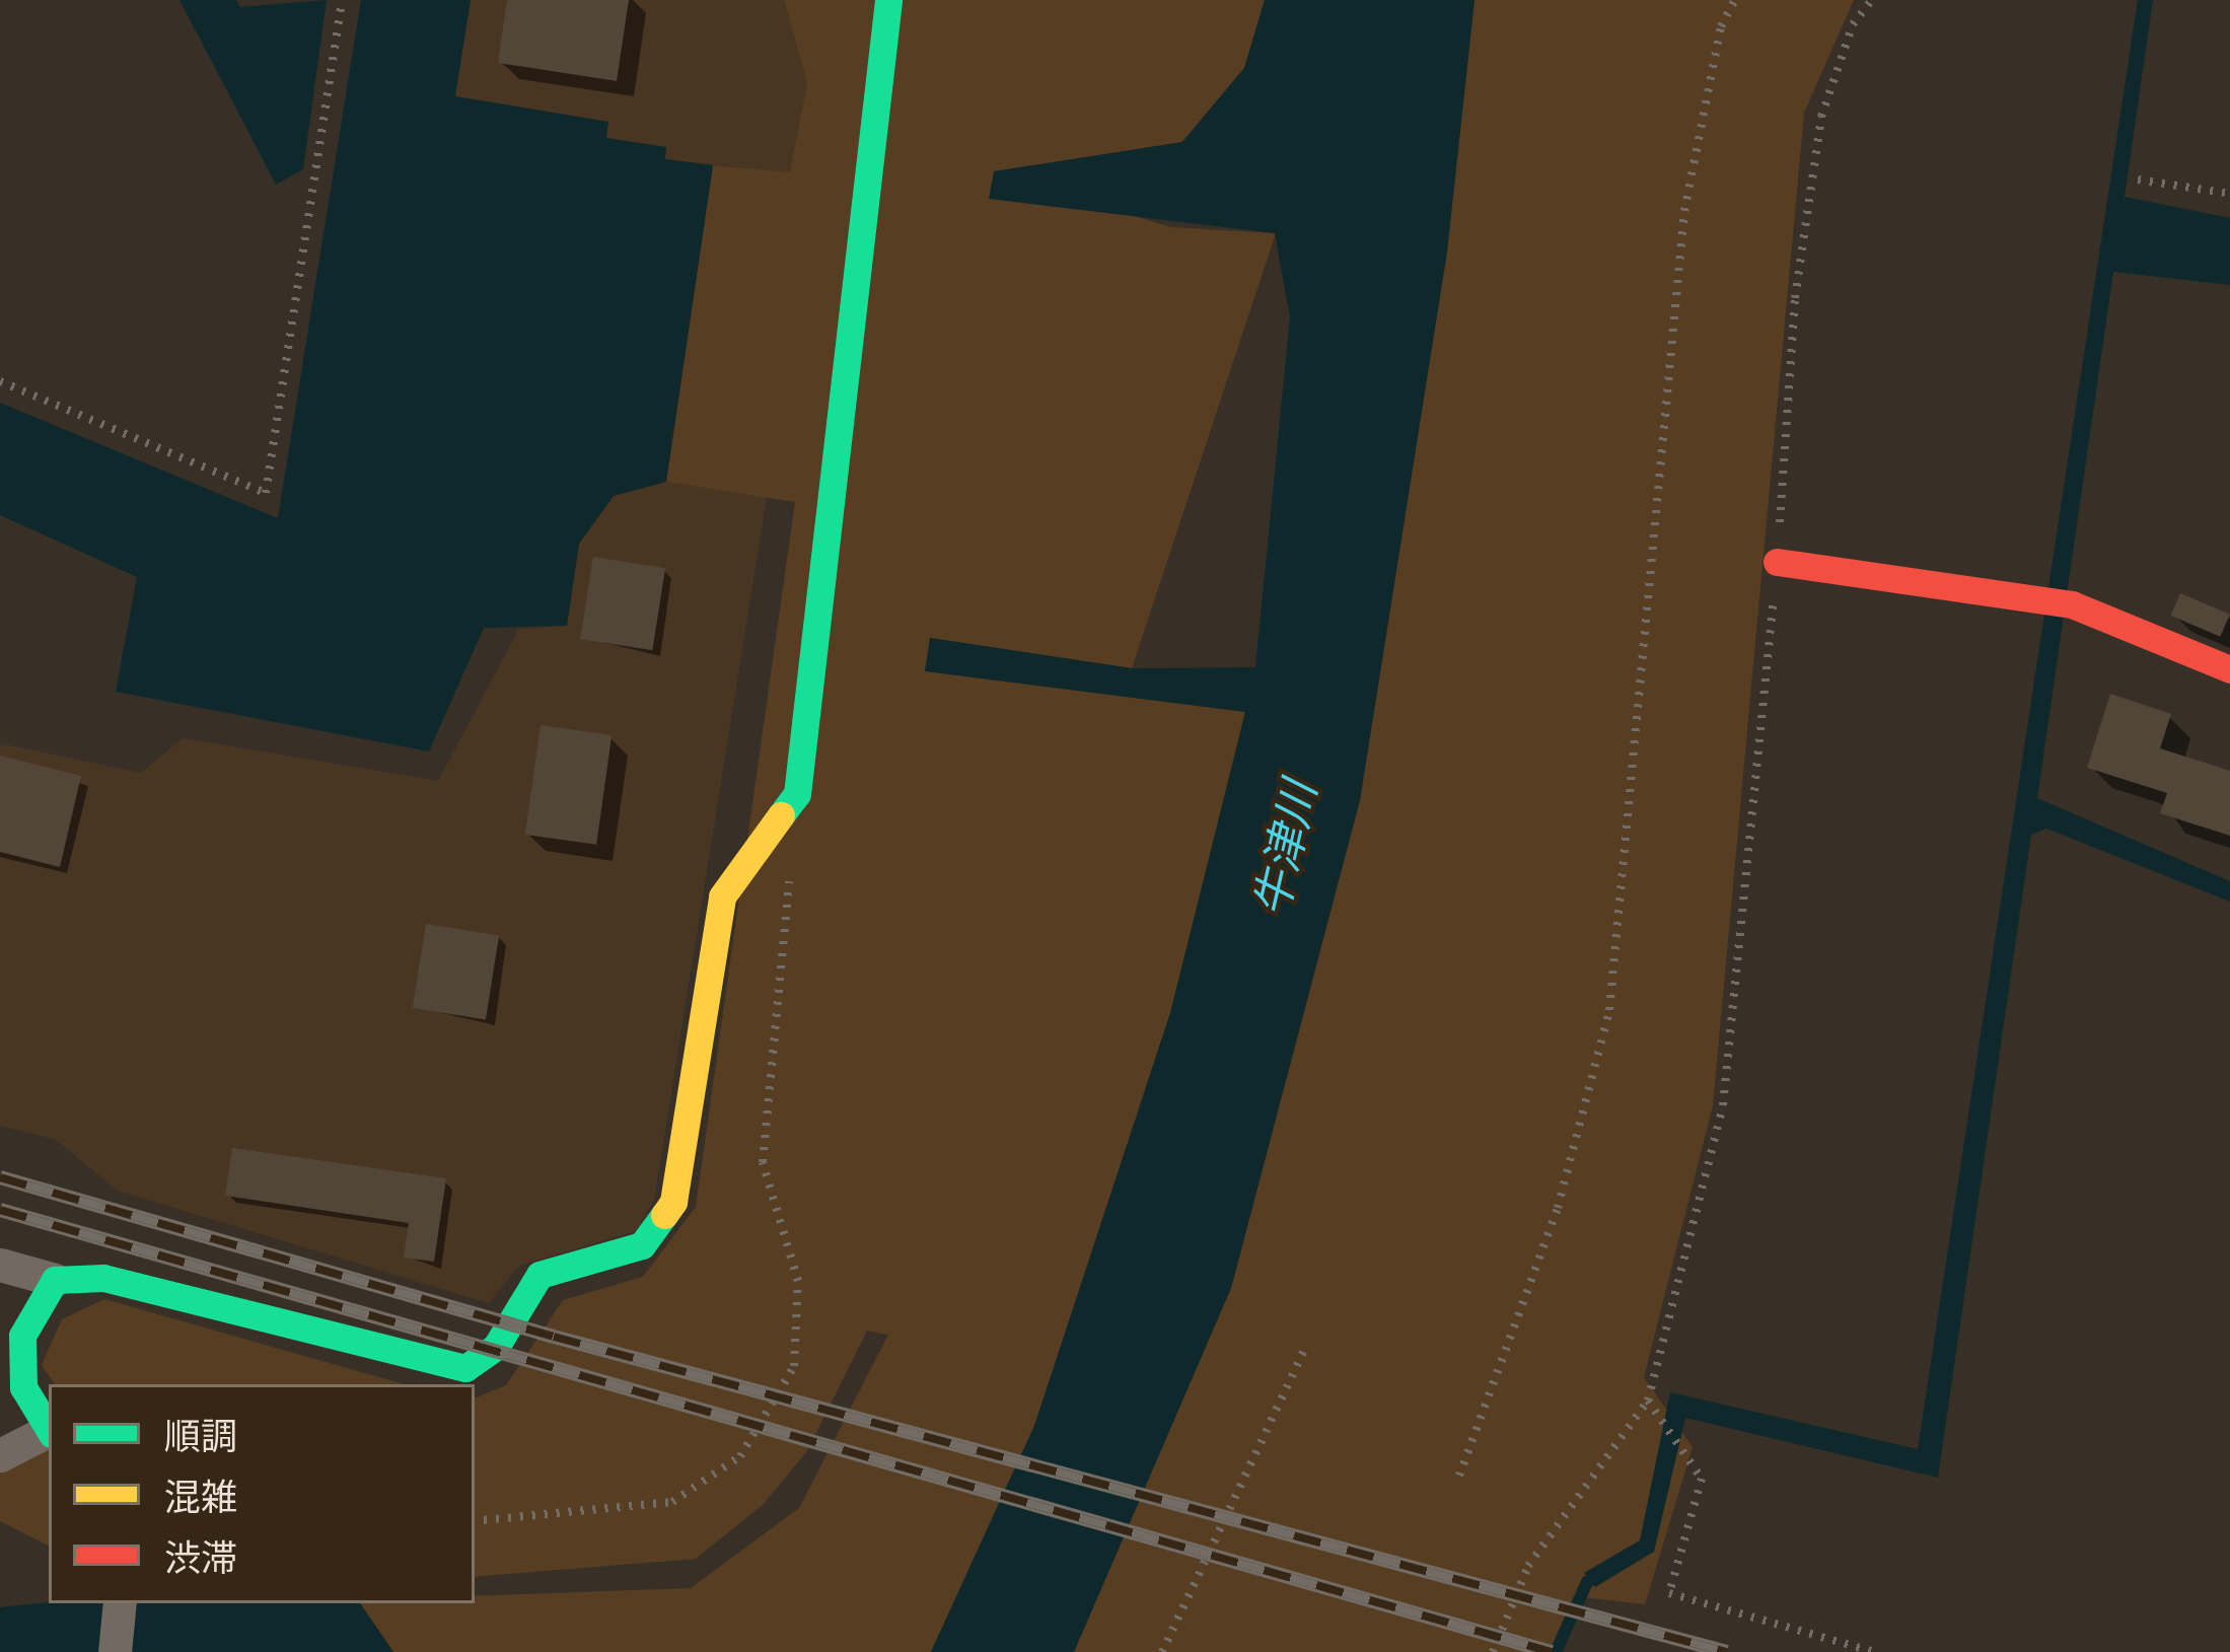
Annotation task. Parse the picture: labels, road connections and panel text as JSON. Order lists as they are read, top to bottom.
{
  "water": ["牛津川"],
  "legend": ["順調", "混雑", "渋滞"]
}
